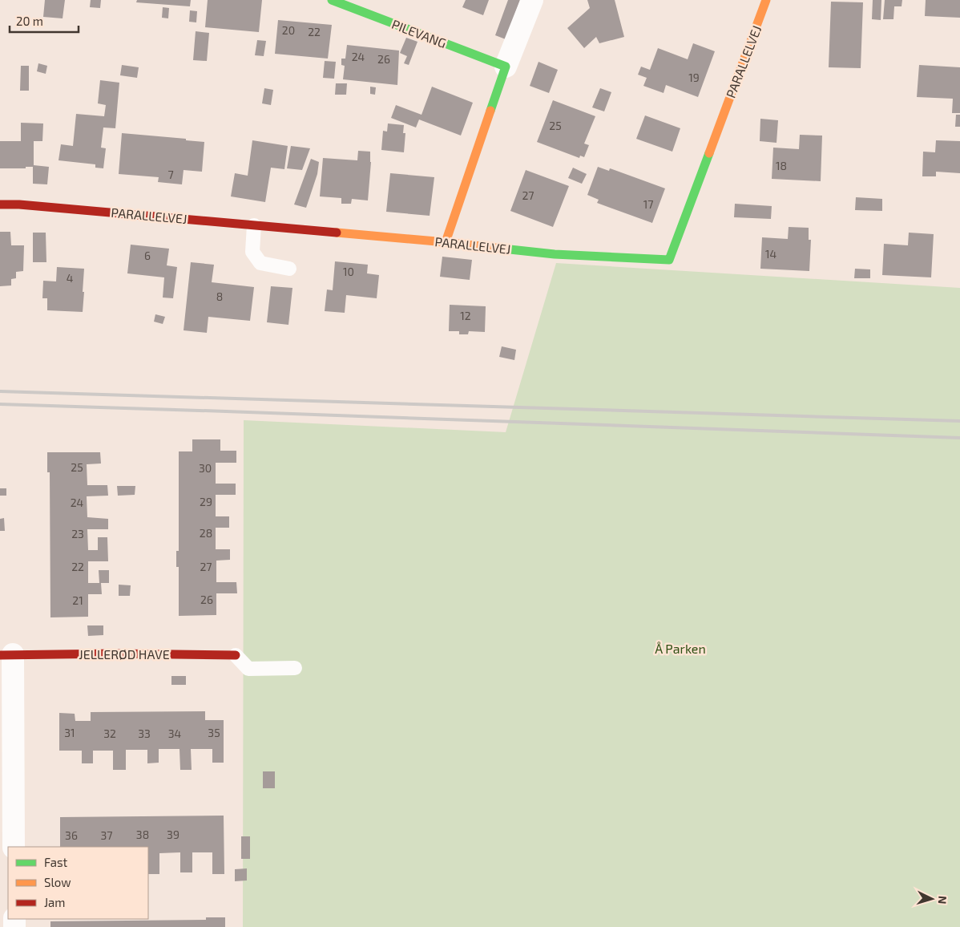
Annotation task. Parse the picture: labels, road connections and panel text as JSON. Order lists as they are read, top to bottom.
{
  "streets": {
    "street": ["PILEVANG", "PARALLELVEJ", "JELLERØD HAVE"]
  },
  "parks": ["Å Parken"],
  "house_numbers": [
    "20",
    "22",
    "24",
    "26",
    "19",
    "25",
    "18",
    "7",
    "27",
    "17",
    "14",
    "6",
    "10",
    "4",
    "8",
    "12",
    "25",
    "30",
    "29",
    "24",
    "28",
    "23",
    "22",
    "27",
    "26",
    "21",
    "31",
    "35",
    "32",
    "33",
    "34",
    "38",
    "39",
    "36",
    "37"
  ],
  "legend": ["Fast", "Slow", "Jam"],
  "scale_bar": "20 m",
  "north": "right"
}
